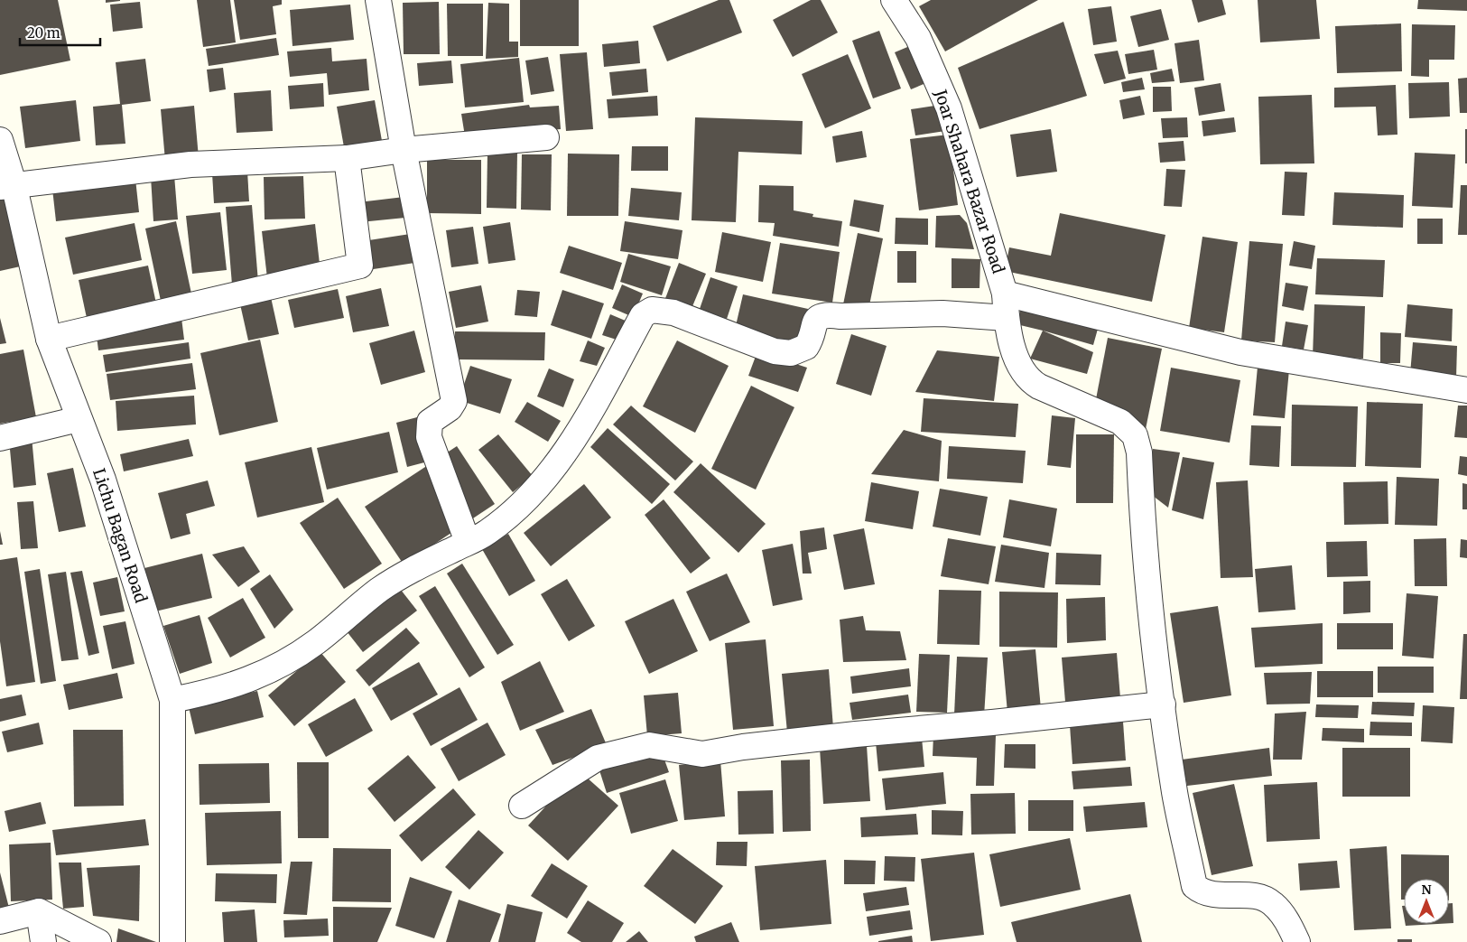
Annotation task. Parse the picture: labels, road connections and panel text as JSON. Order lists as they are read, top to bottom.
{
  "streets": {
    "street": ["Joar Shahara Bazar Road", "Lichu Bagan Road"]
  },
  "scale_bar": "20 m",
  "north": "top"
}
